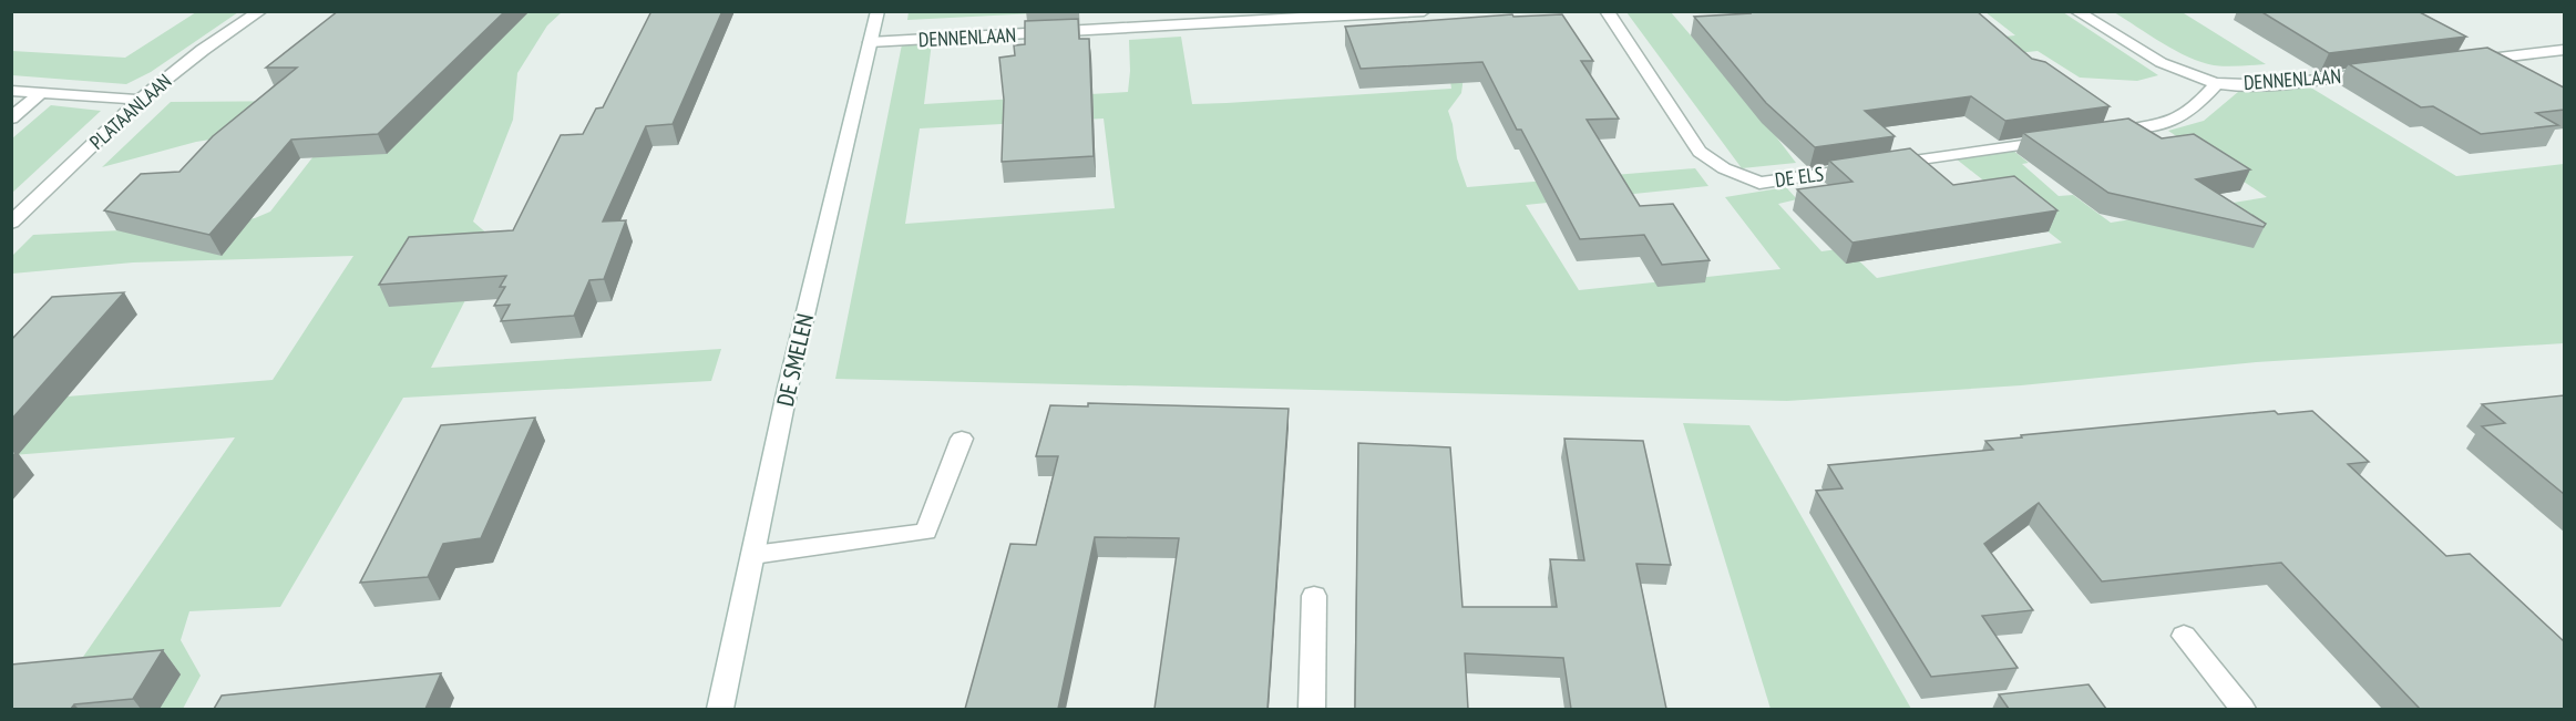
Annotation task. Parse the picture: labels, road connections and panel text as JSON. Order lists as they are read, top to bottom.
{
  "streets": {
    "street": [
      "DENNENLAAN",
      "PLATAANLAAN",
      "DE ELS",
      "DE SMELEN"
    ]
  },
  "crossings": [
    ["DENNENLAAN", "DE SMELEN"]
  ]
}
